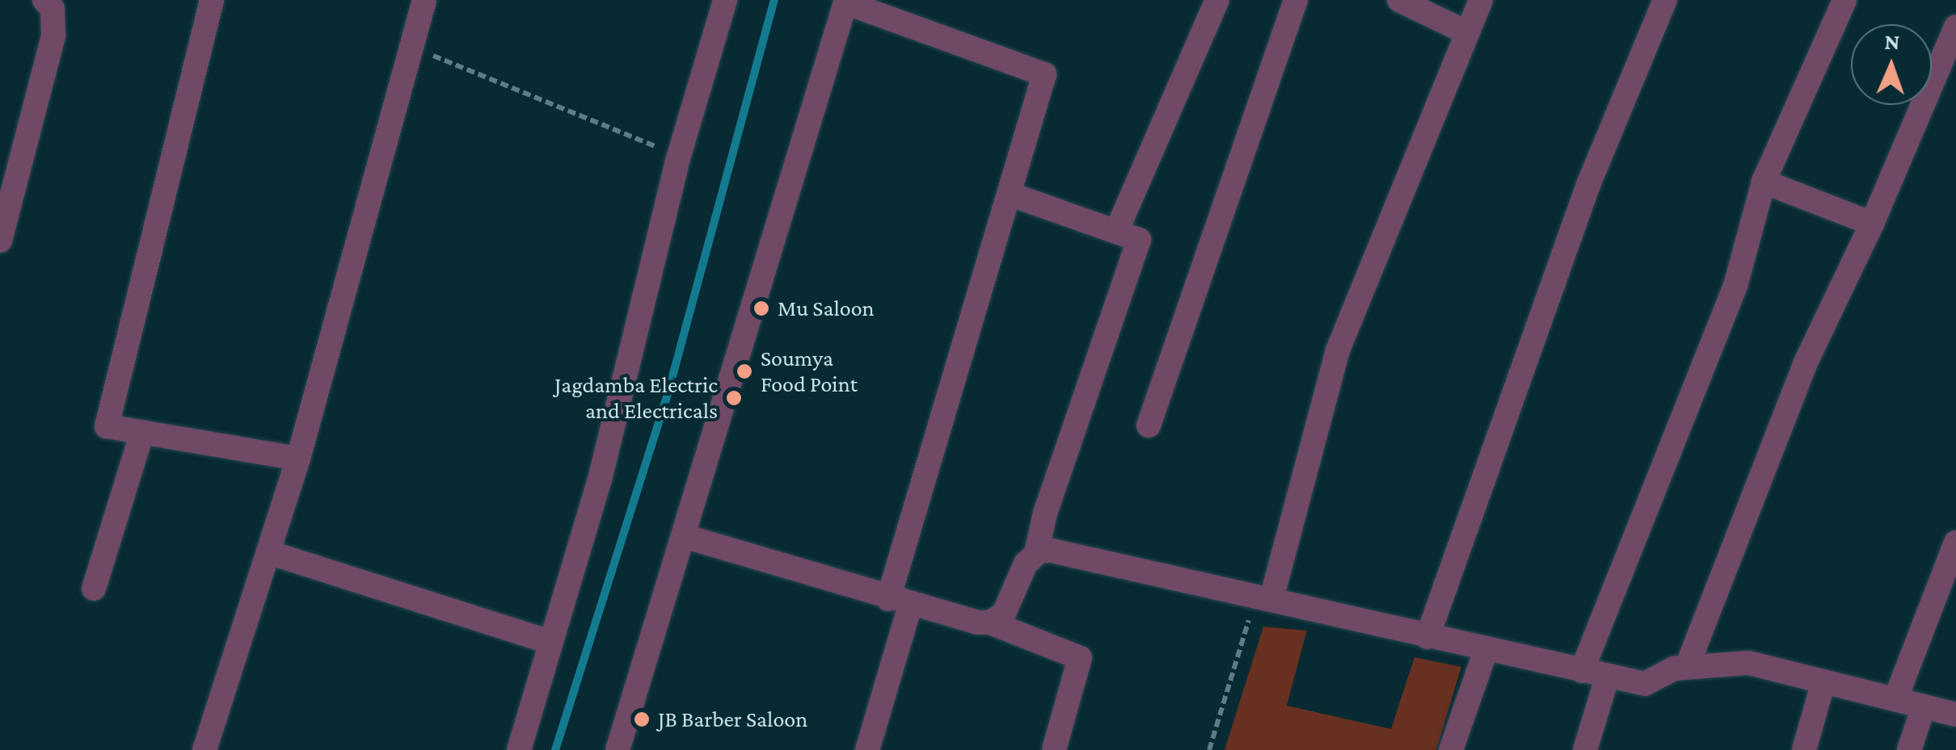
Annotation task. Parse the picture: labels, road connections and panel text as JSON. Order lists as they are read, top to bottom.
{
  "places": [
    "Mu Saloon",
    "Soumya Food Point",
    "Jagdamba Electric and Electricals",
    "JB Barber Saloon"
  ],
  "north": "top"
}
